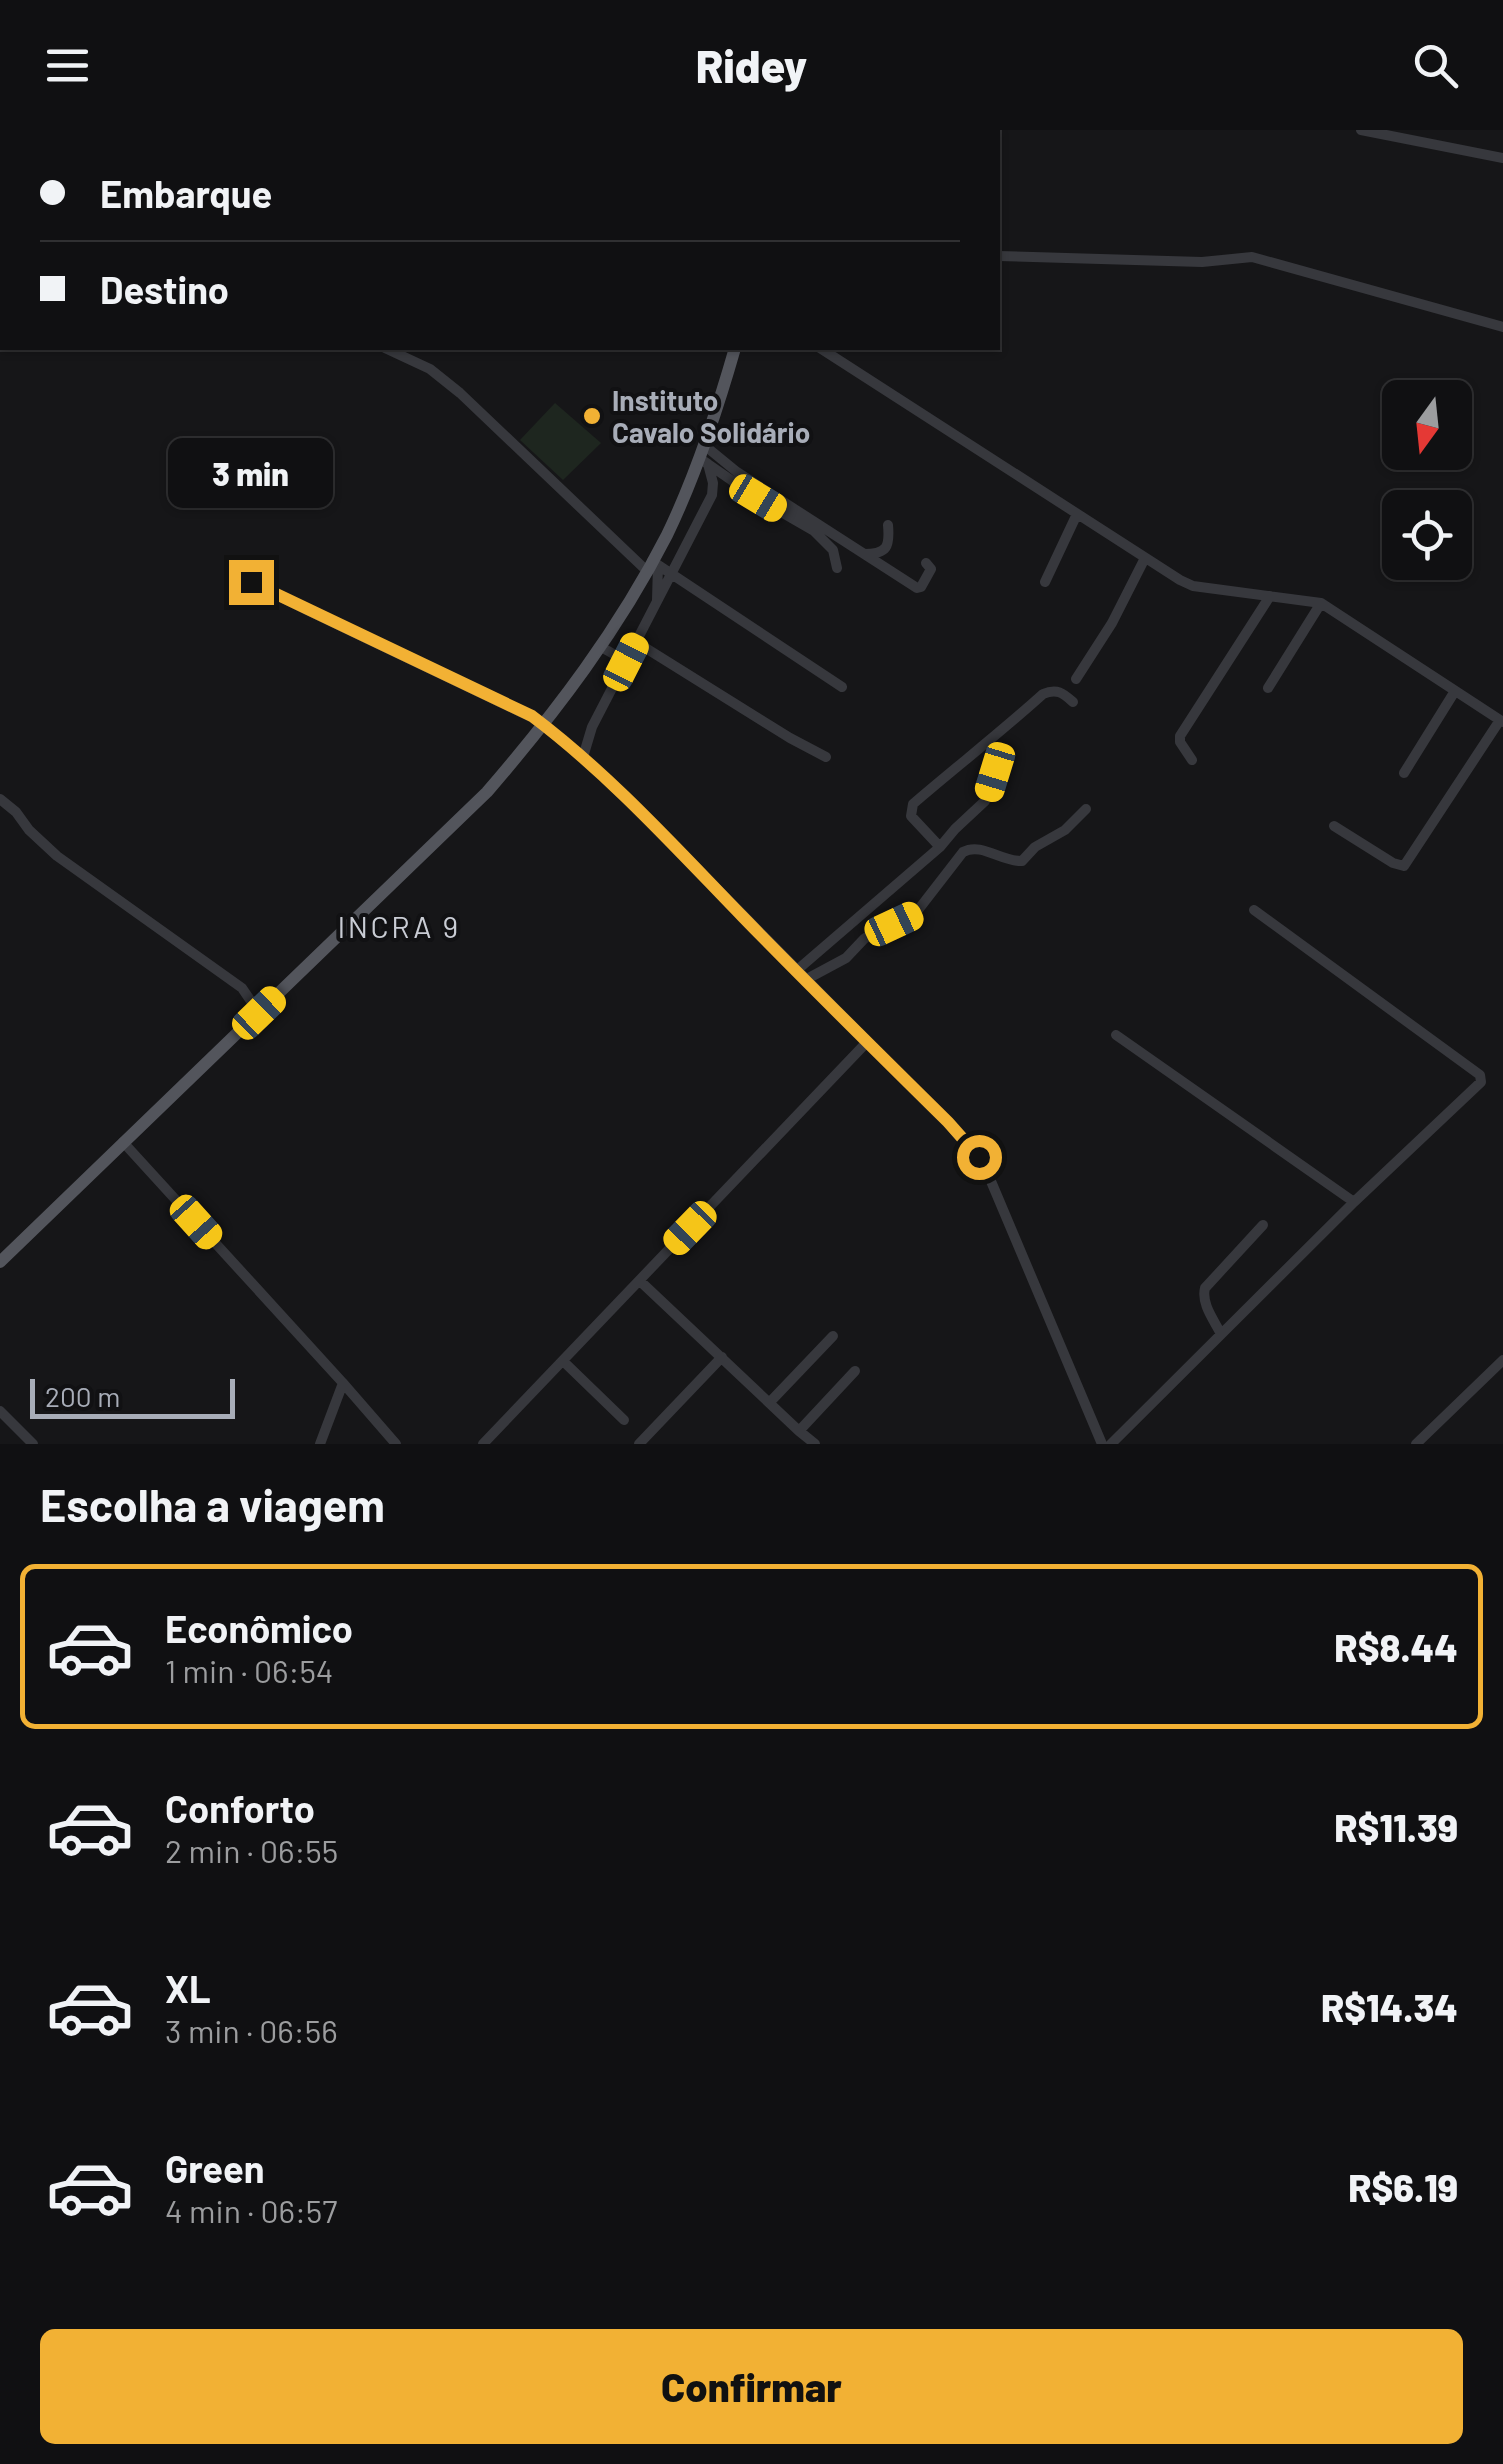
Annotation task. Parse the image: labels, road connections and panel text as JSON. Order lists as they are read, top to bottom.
{
  "districts": ["INCRA 9"],
  "places": ["Instituto Cavalo Solidário"],
  "scale_bar": "200 m",
  "north": "bottom",
  "page": {
    "header": "Ridey",
    "banner": ["Embarque", "Destino"],
    "bubble": "3 min",
    "scale": "200 m",
    "heading": "Escolha a viagem",
    "list": [
      {
        "name": "Econômico",
        "note": "1 min · 06:54",
        "value": "R$8.44"
      },
      {
        "name": "Conforto",
        "note": "2 min · 06:55",
        "value": "R$11.39"
      },
      {
        "name": "XL",
        "note": "3 min · 06:56",
        "value": "R$14.34"
      },
      {
        "name": "Green",
        "note": "4 min · 06:57",
        "value": "R$6.19"
      }
    ],
    "buttons": "Confirmar"
  }
}
